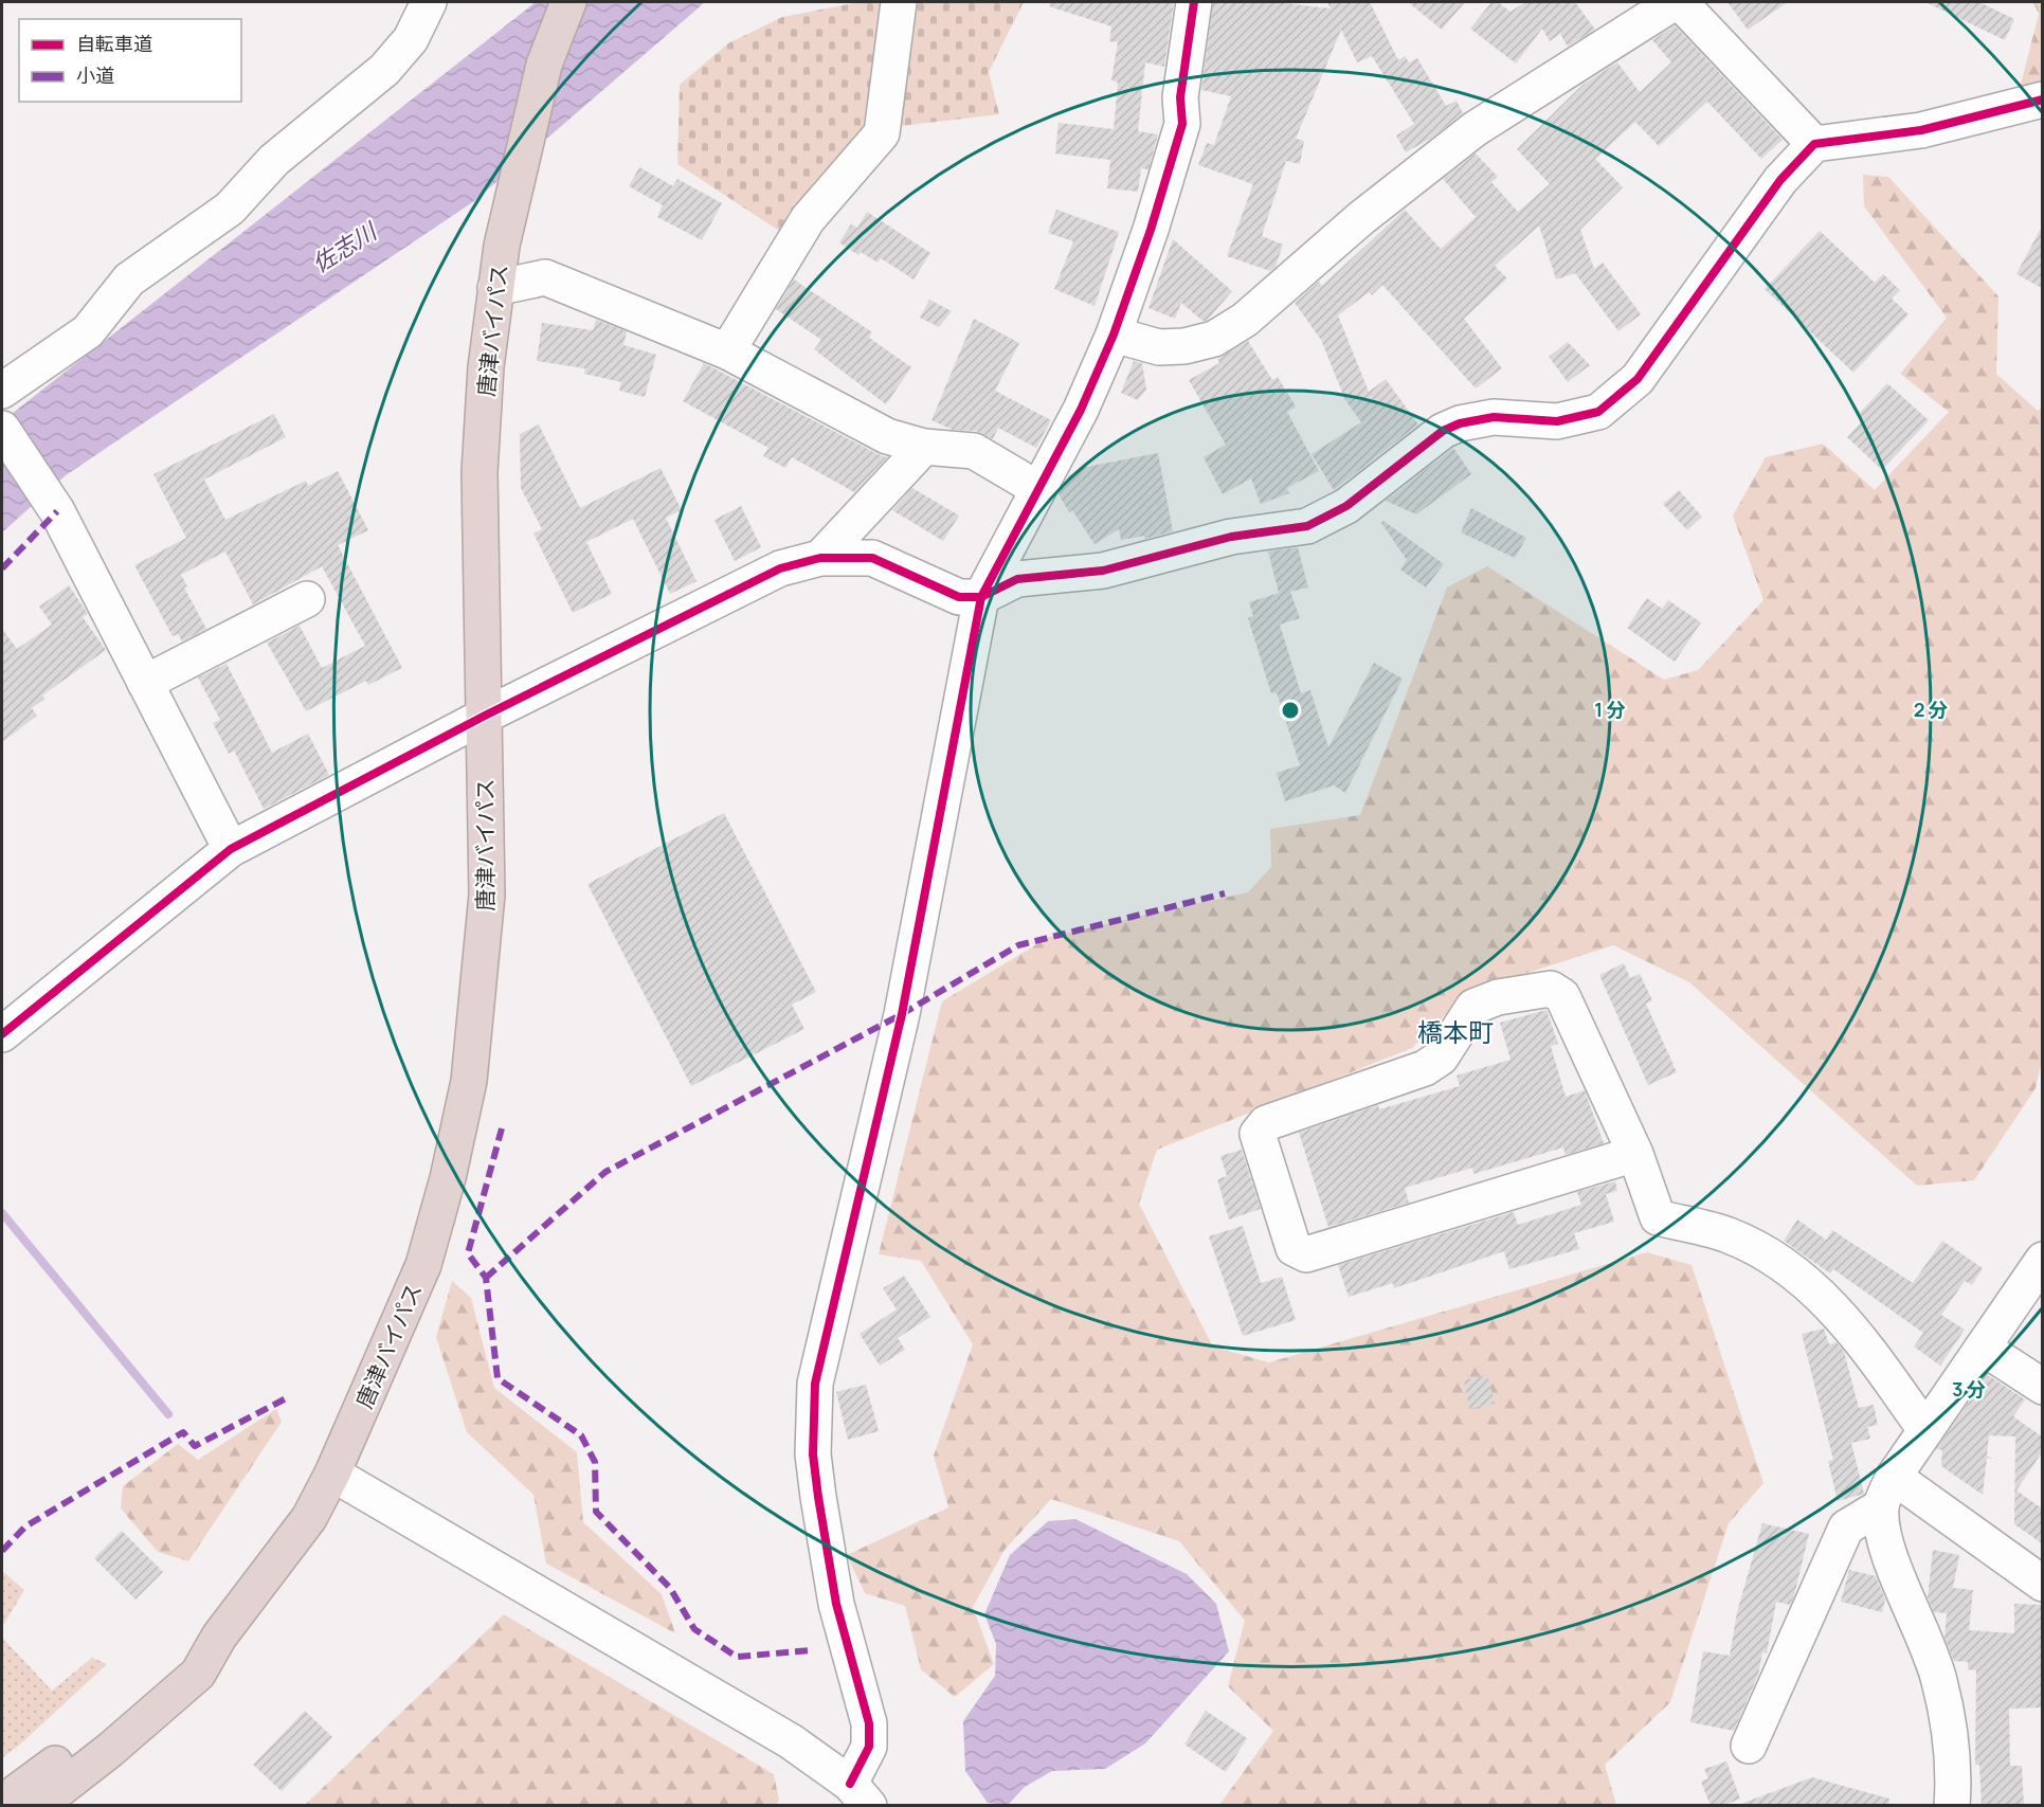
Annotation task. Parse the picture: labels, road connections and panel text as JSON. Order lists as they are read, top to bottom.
{
  "streets": {
    "highway": ["唐津バイパス"]
  },
  "districts": ["橋本町"],
  "water": ["佐志川"],
  "legend": ["自転車道", "小道"],
  "rings": ["1 分", "2 分", "3 分"]
}
